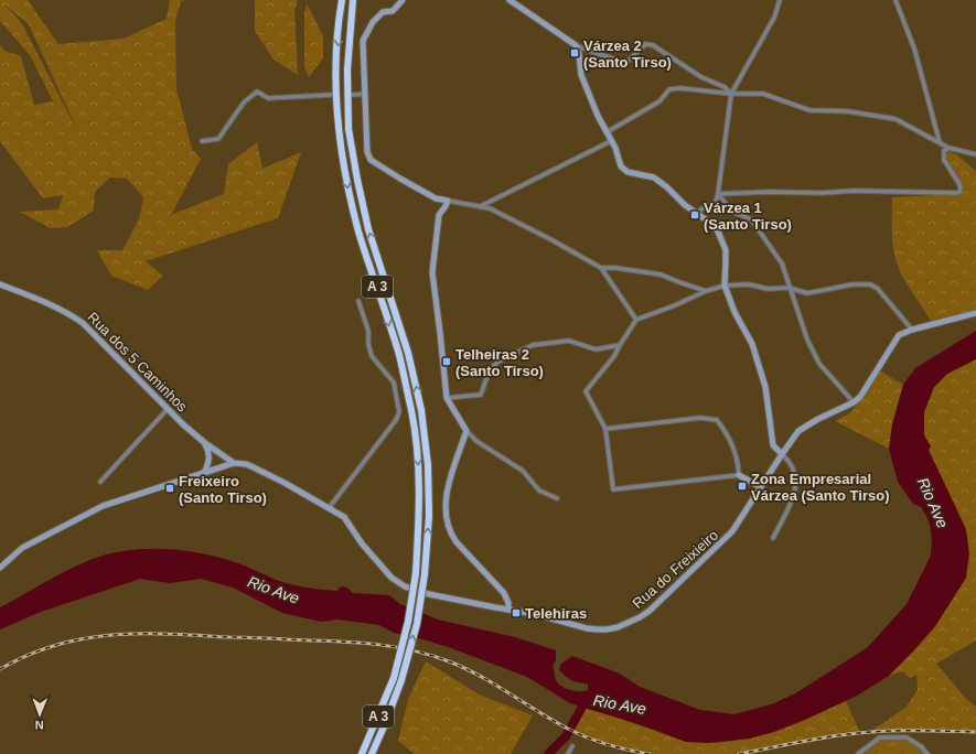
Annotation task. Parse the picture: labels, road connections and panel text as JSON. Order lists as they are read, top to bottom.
{
  "streets": {
    "highway": ["A 3"],
    "street": ["Rua dos 5 Caminhos", "Rua do Freixieiro"]
  },
  "crossings": [
    ["Rua dos 5 Caminhos", "Rua do Freixieiro"]
  ],
  "water": ["Rio Ave"],
  "places": {
    "transit": [
      "Várzea 2 (Santo Tirso)",
      "Várzea 1 (Santo Tirso)",
      "Telheiras 2 (Santo Tirso)",
      "Zona Empresarial Várzea (Santo Tirso)",
      "Freixeiro (Santo Tirso)",
      "Telehiras"
    ]
  },
  "north": "bottom"
}
